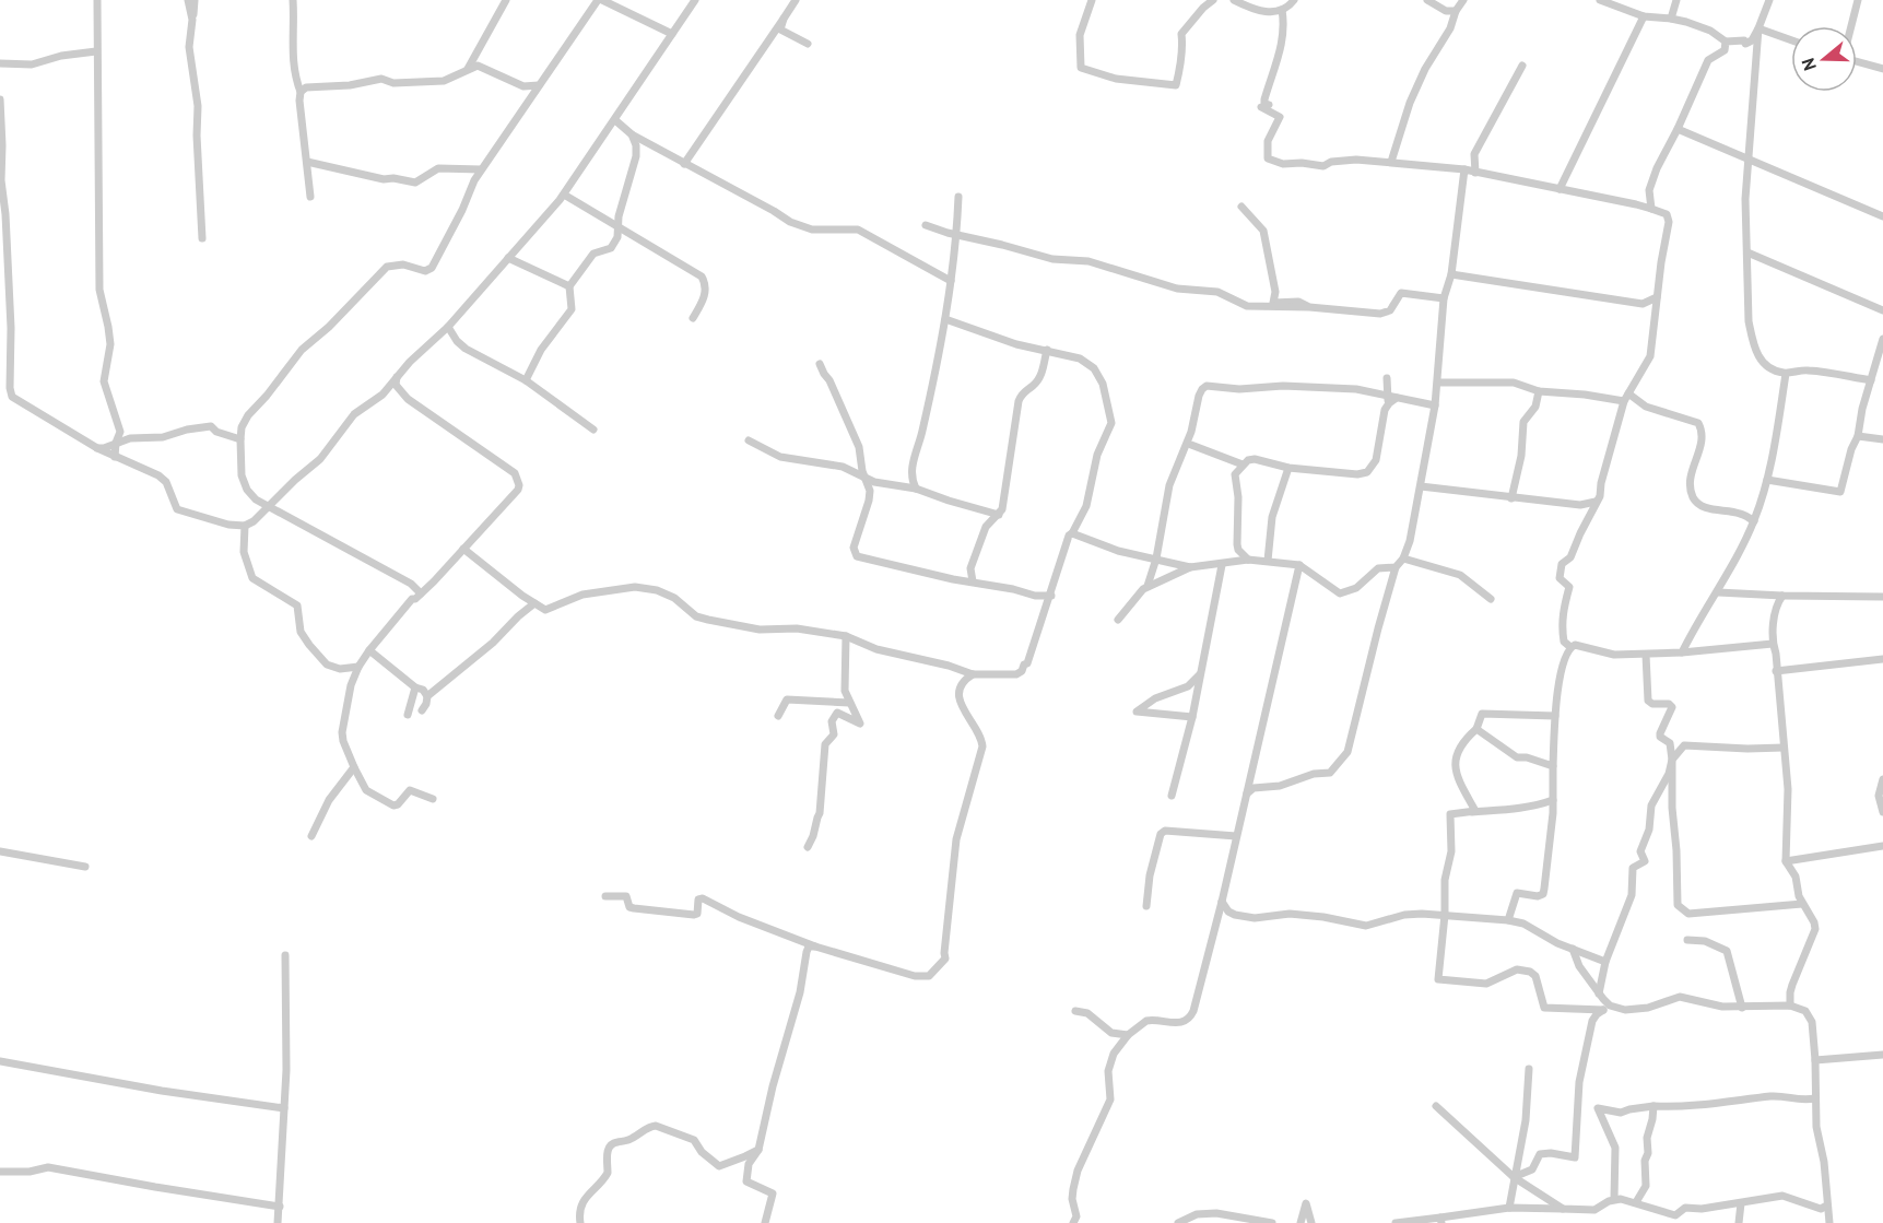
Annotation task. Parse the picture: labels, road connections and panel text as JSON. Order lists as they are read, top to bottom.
{
  "north": "left"
}
